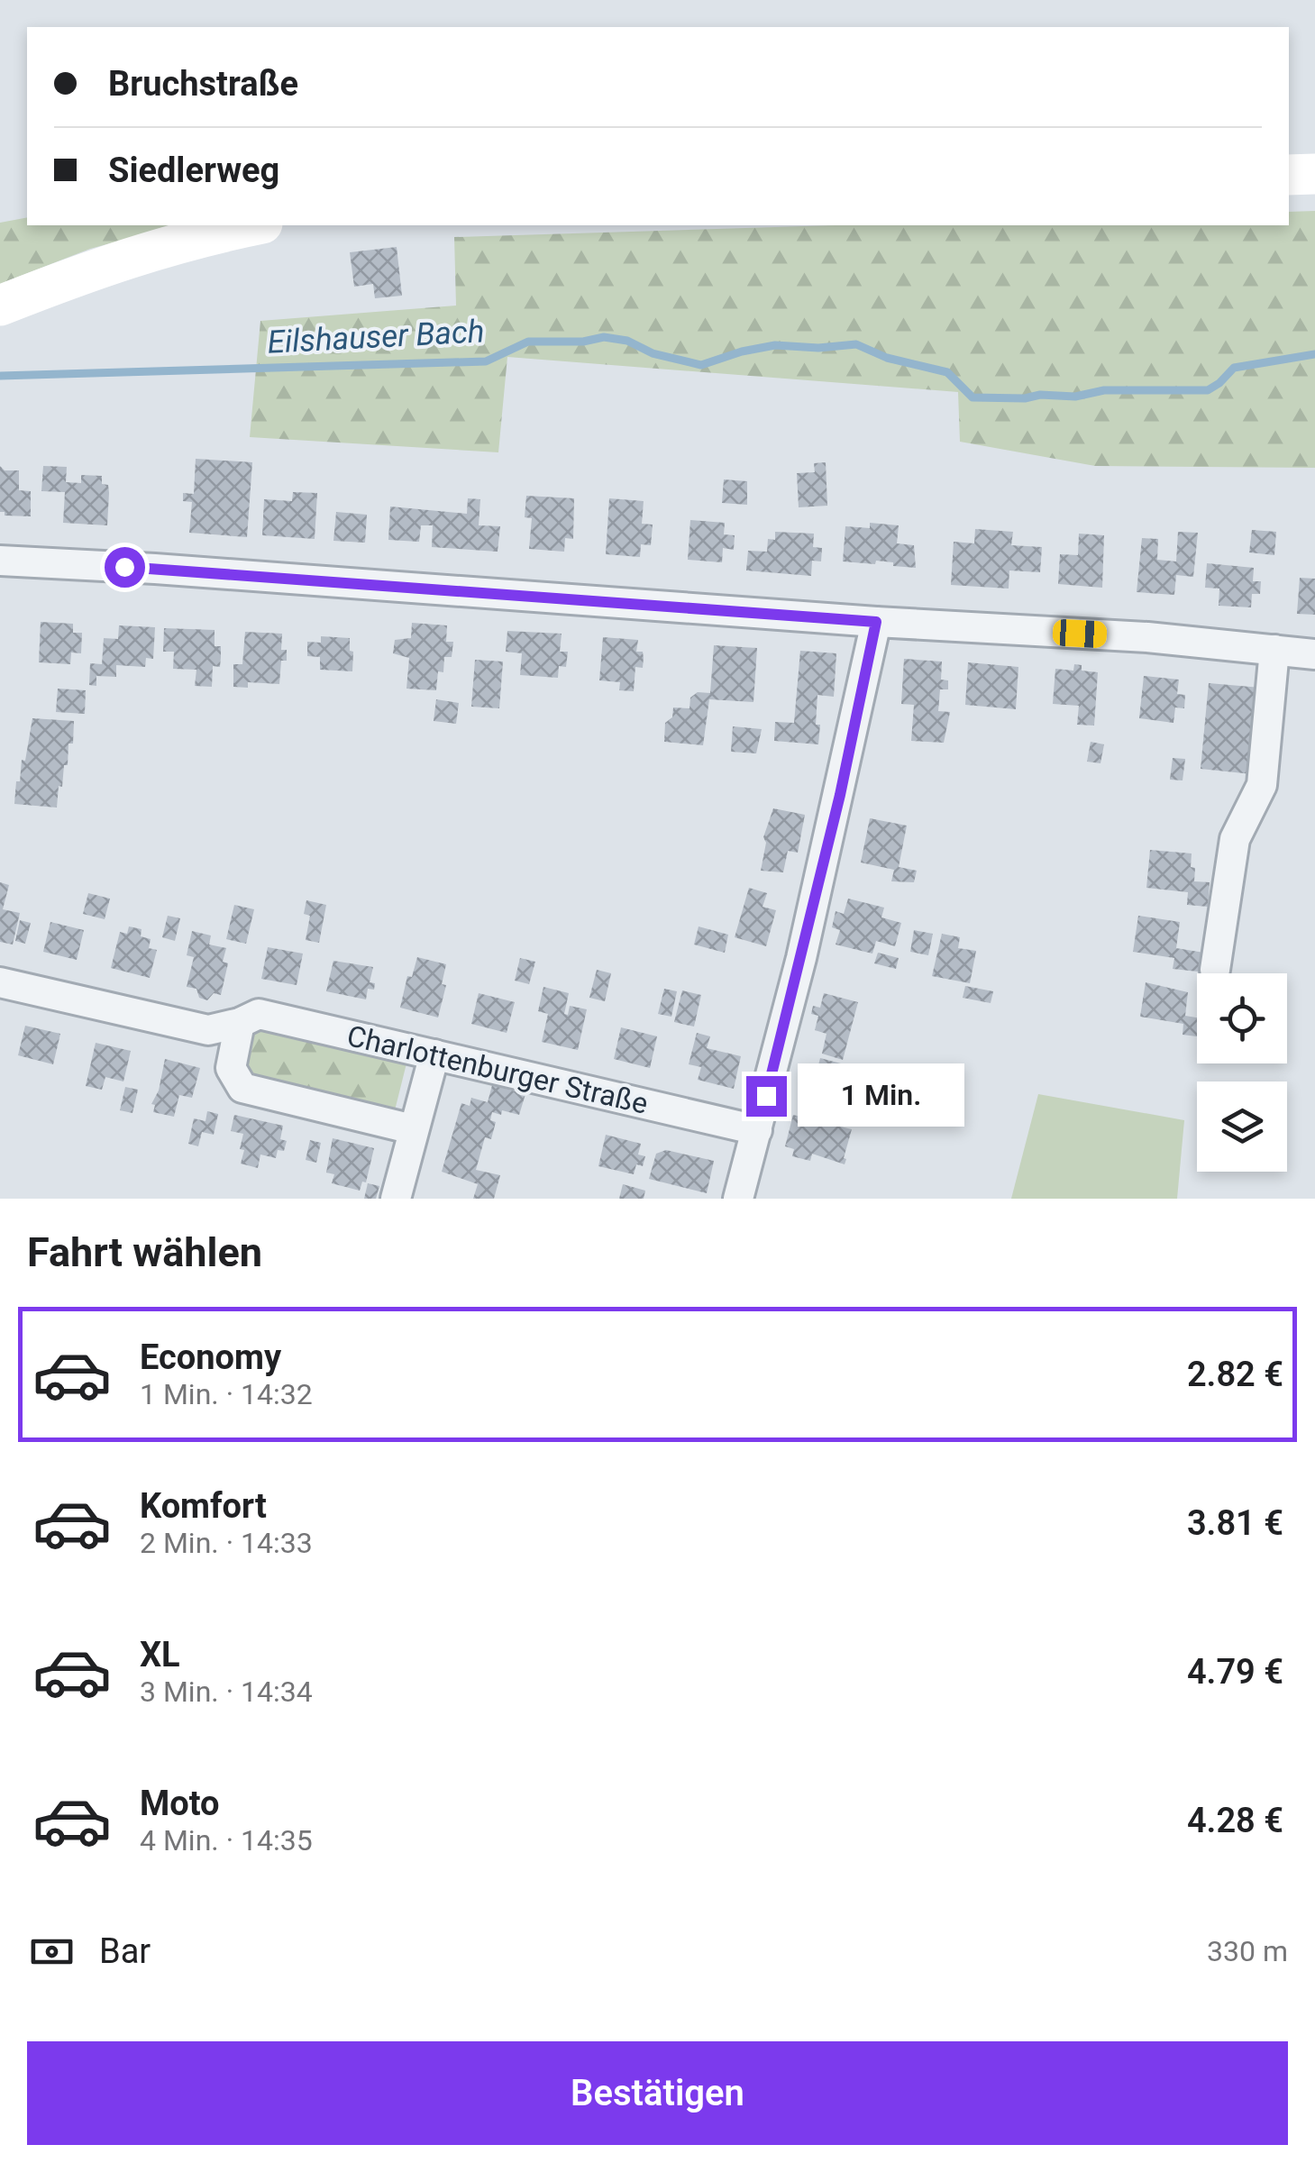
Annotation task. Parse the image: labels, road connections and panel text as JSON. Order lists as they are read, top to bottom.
{
  "streets": {
    "street": ["Charlottenburger Straße"]
  },
  "water": ["Eilshauser Bach"],
  "page": {
    "banner": ["Bruchstraße", "Siedlerweg"],
    "bubble": "1 Min.",
    "heading": "Fahrt wählen",
    "list": [
      {
        "name": "Economy",
        "note": "1 Min. · 14:32",
        "value": "2.82 €"
      },
      {
        "name": "Komfort",
        "note": "2 Min. · 14:33",
        "value": "3.81 €"
      },
      {
        "name": "XL",
        "note": "3 Min. · 14:34",
        "value": "4.79 €"
      },
      {
        "name": "Moto",
        "note": "4 Min. · 14:35",
        "value": "4.28 €"
      }
    ],
    "pay": ["Bar", "330 m"],
    "buttons": "Bestätigen"
  }
}
